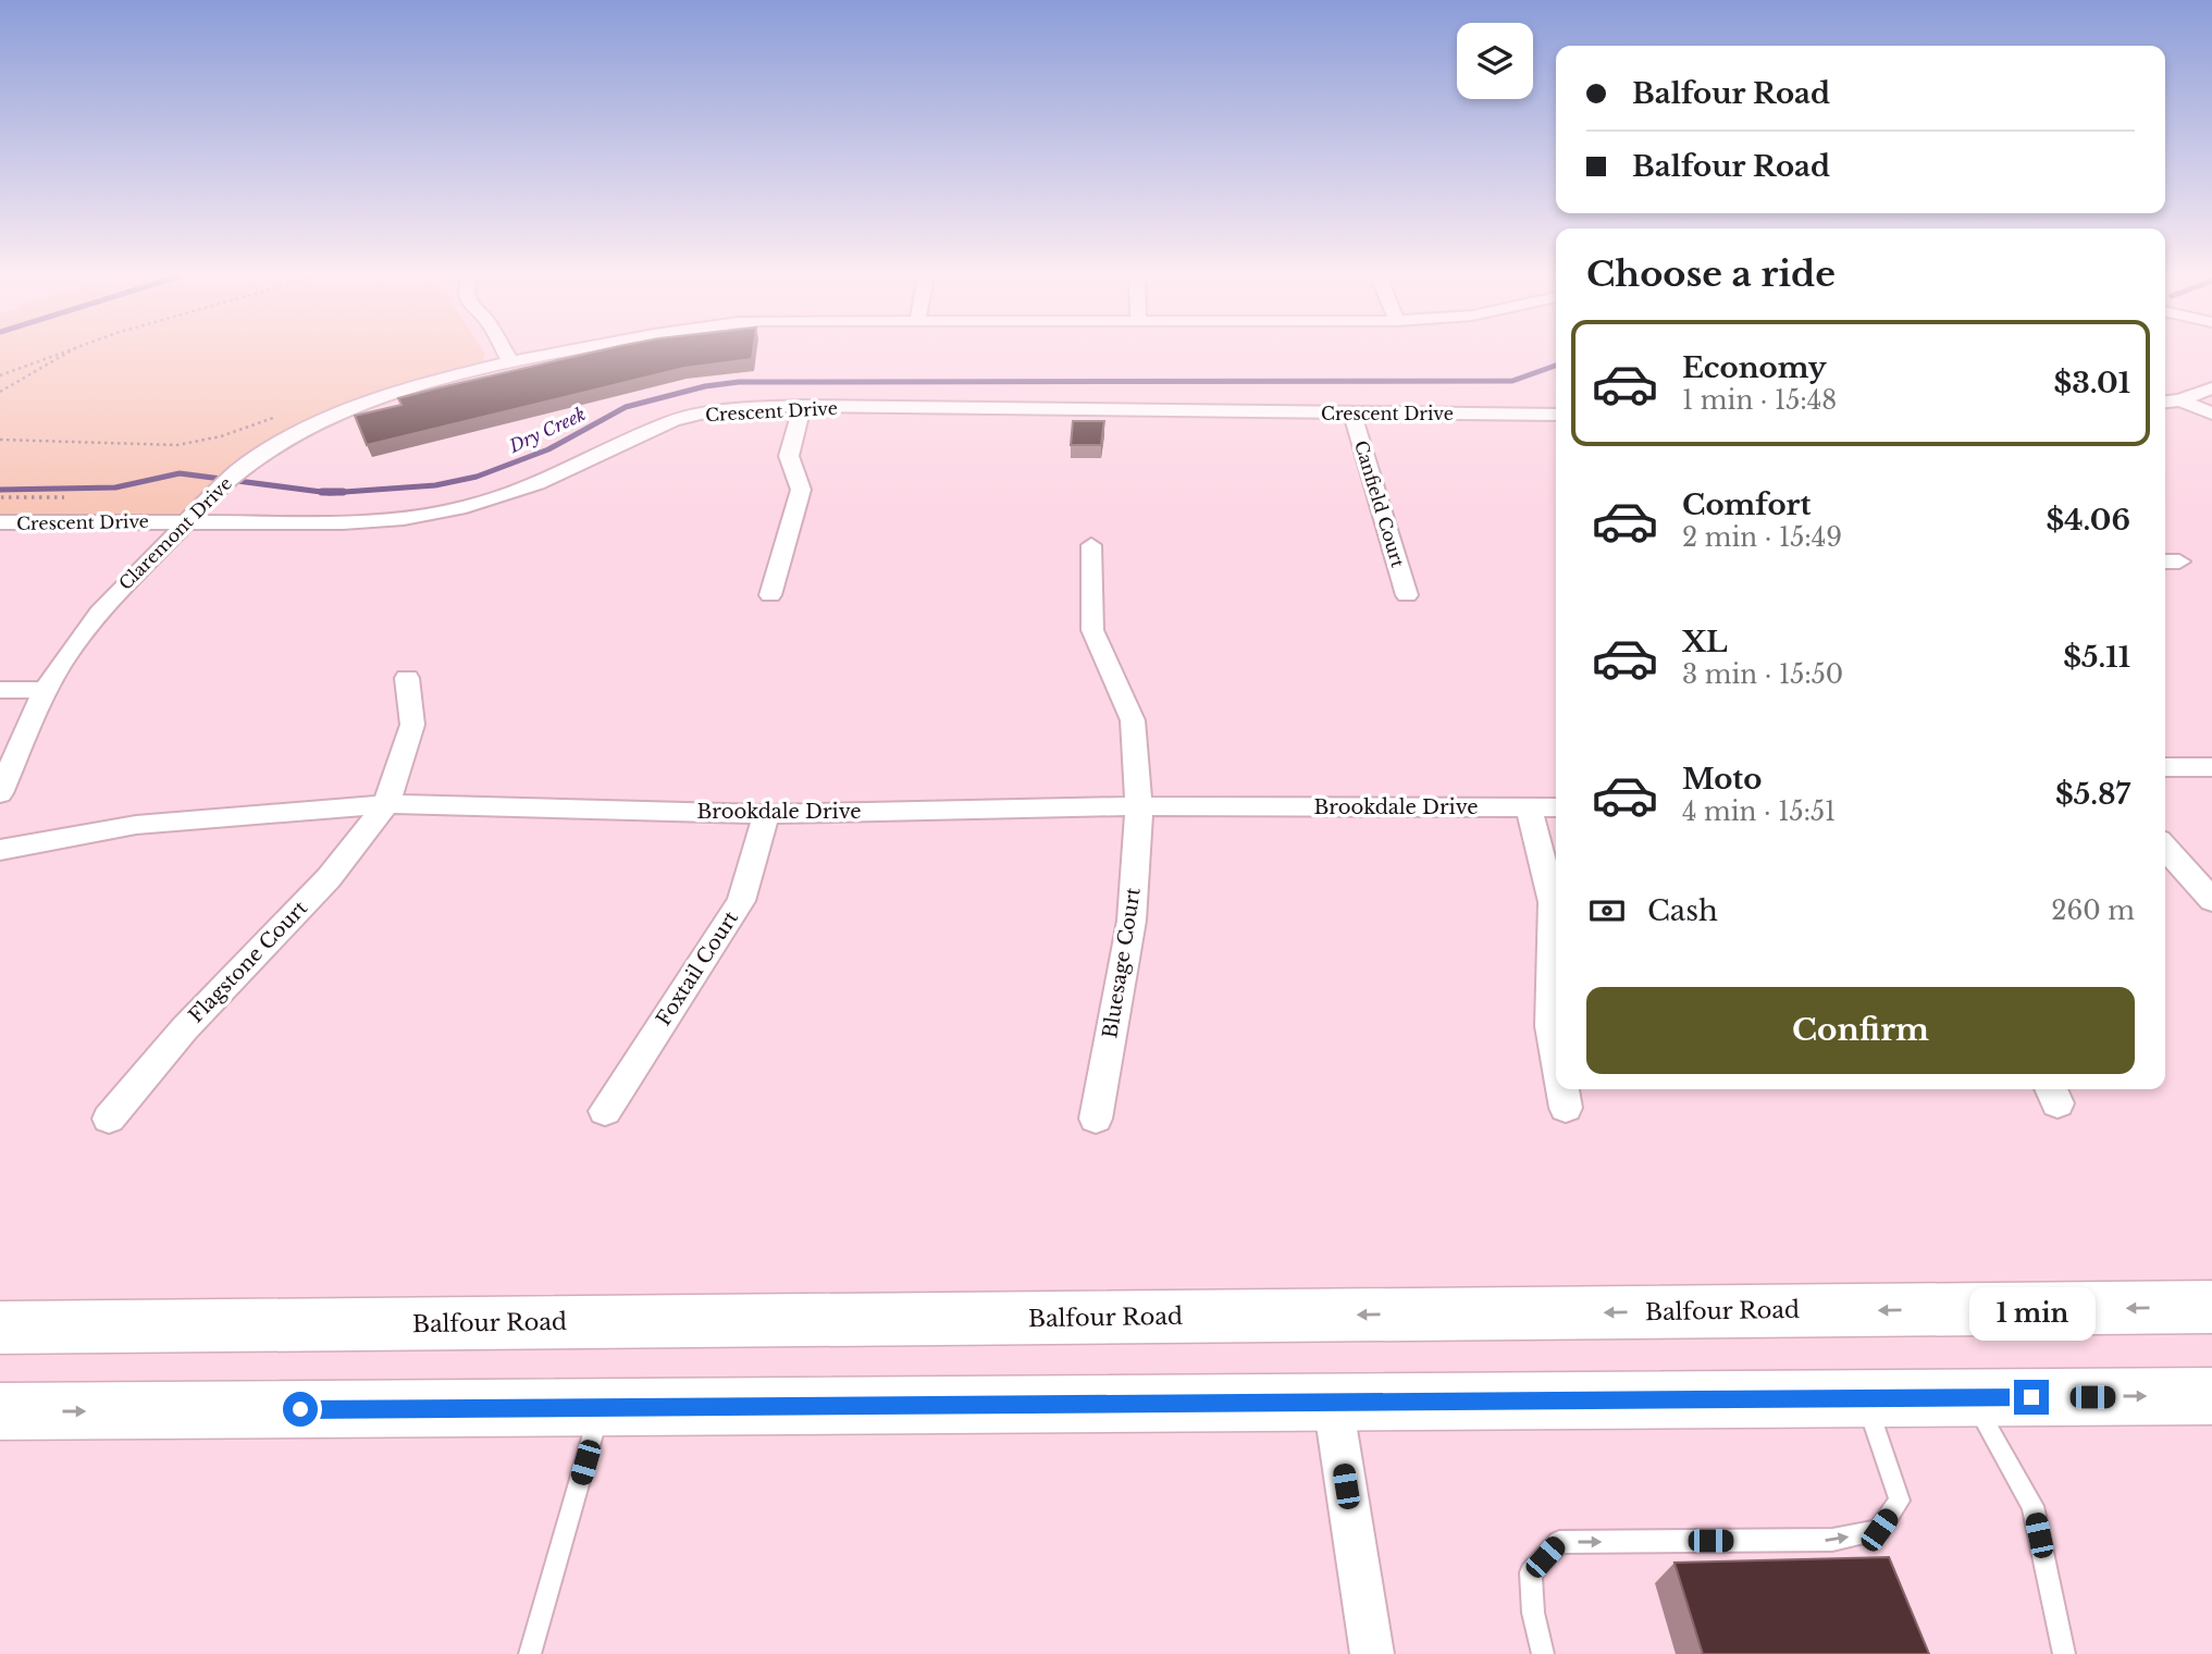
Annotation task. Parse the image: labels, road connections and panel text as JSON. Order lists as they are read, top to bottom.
{
  "streets": {
    "main road": ["Balfour Road"],
    "street": [
      "Crescent Drive",
      "Canfield Court",
      "Claremont Drive",
      "Brookdale Drive",
      "Flagstone Court",
      "Bluesage Court",
      "Foxtail Court"
    ]
  },
  "crossings": [
    ["Crescent Drive", "Canfield Court"],
    ["Crescent Drive", "Claremont Drive"],
    ["Brookdale Drive", "Flagstone Court"],
    ["Brookdale Drive", "Bluesage Court"],
    ["Brookdale Drive", "Foxtail Court"]
  ],
  "water": ["Dry Creek"],
  "page": {
    "banner": ["Balfour Road", "Balfour Road"],
    "heading": "Choose a ride",
    "list": [
      {
        "name": "Economy",
        "note": "1 min · 15:48",
        "value": "$3.01"
      },
      {
        "name": "Comfort",
        "note": "2 min · 15:49",
        "value": "$4.06"
      },
      {
        "name": "XL",
        "note": "3 min · 15:50",
        "value": "$5.11"
      },
      {
        "name": "Moto",
        "note": "4 min · 15:51",
        "value": "$5.87"
      }
    ],
    "pay": ["Cash", "260 m"],
    "buttons": "Confirm",
    "bubble": "1 min"
  }
}
